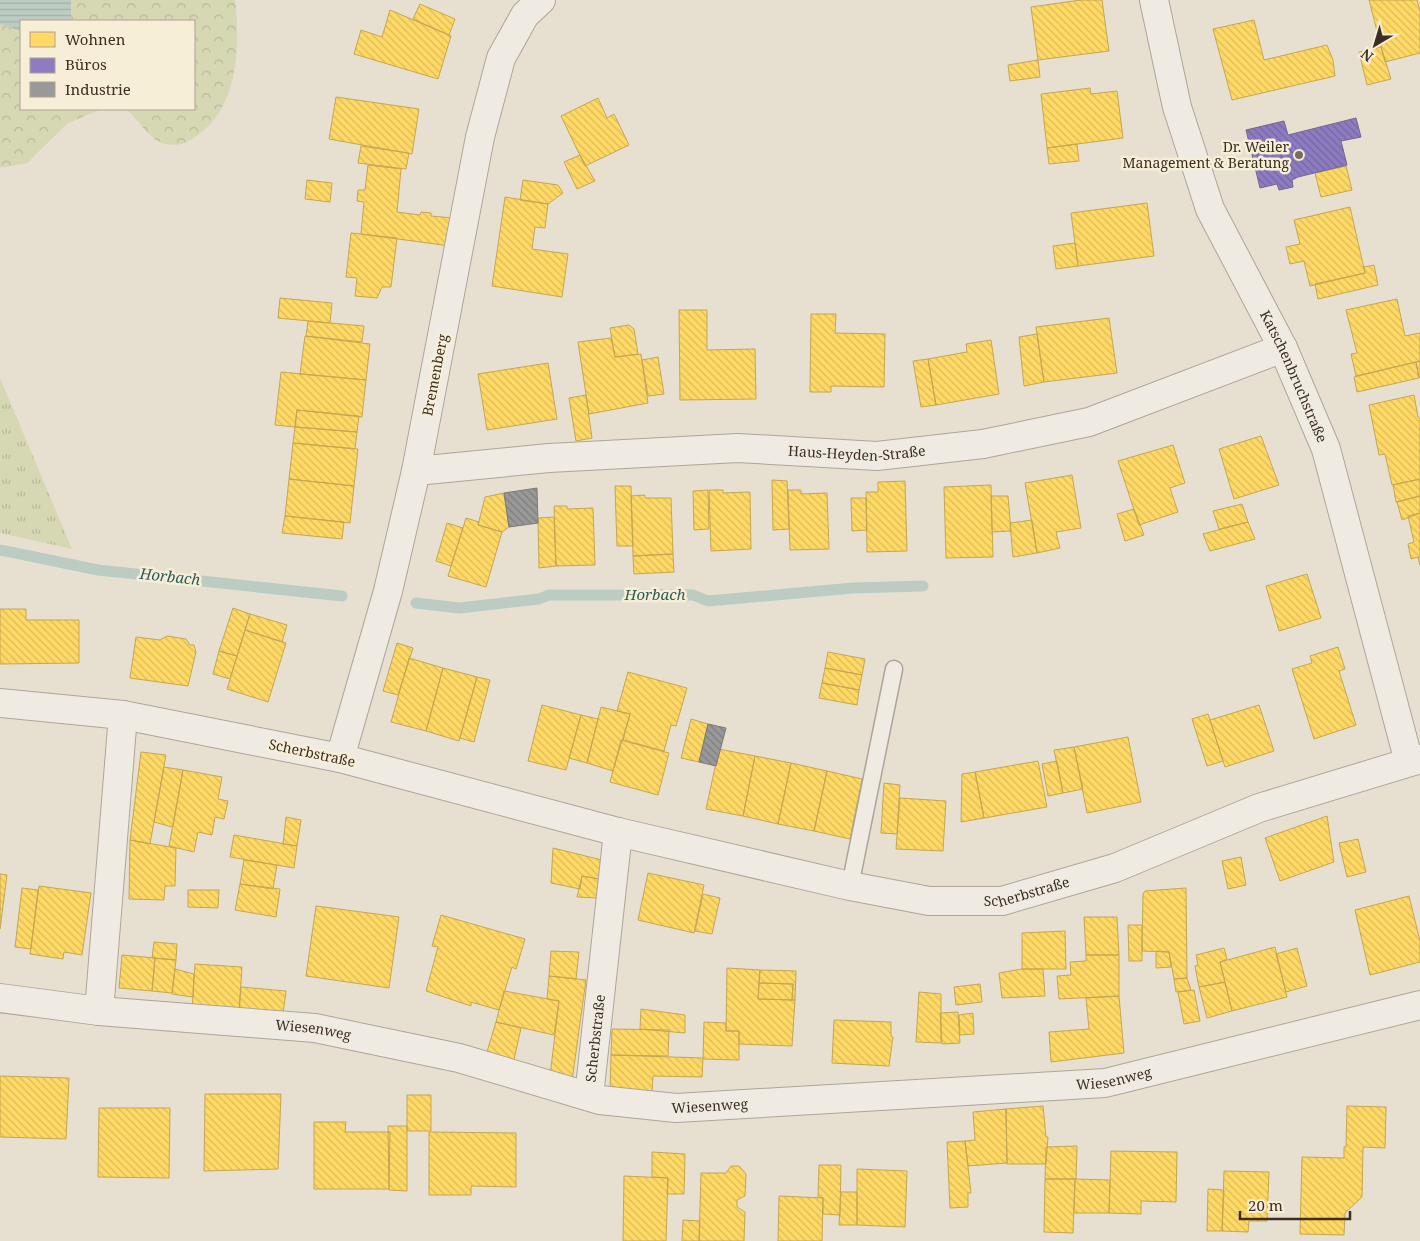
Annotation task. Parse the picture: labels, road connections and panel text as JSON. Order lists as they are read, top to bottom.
{
  "streets": {
    "street": [
      "Bremenberg",
      "Katschenbruchstraße",
      "Haus-Heyden-Straße",
      "Scherbstraße",
      "Wiesenweg"
    ]
  },
  "crossings": [
    ["Bremenberg", "Haus-Heyden-Straße"],
    ["Bremenberg", "Scherbstraße"],
    ["Katschenbruchstraße", "Haus-Heyden-Straße"],
    ["Katschenbruchstraße", "Scherbstraße"],
    ["Scherbstraße", "Wiesenweg"]
  ],
  "water": ["Horbach"],
  "places": ["Dr. Weiler Management & Beratung"],
  "legend": ["Wohnen", "Büros", "Industrie"],
  "scale_bar": "20 m",
  "north": "bottom left"
}
